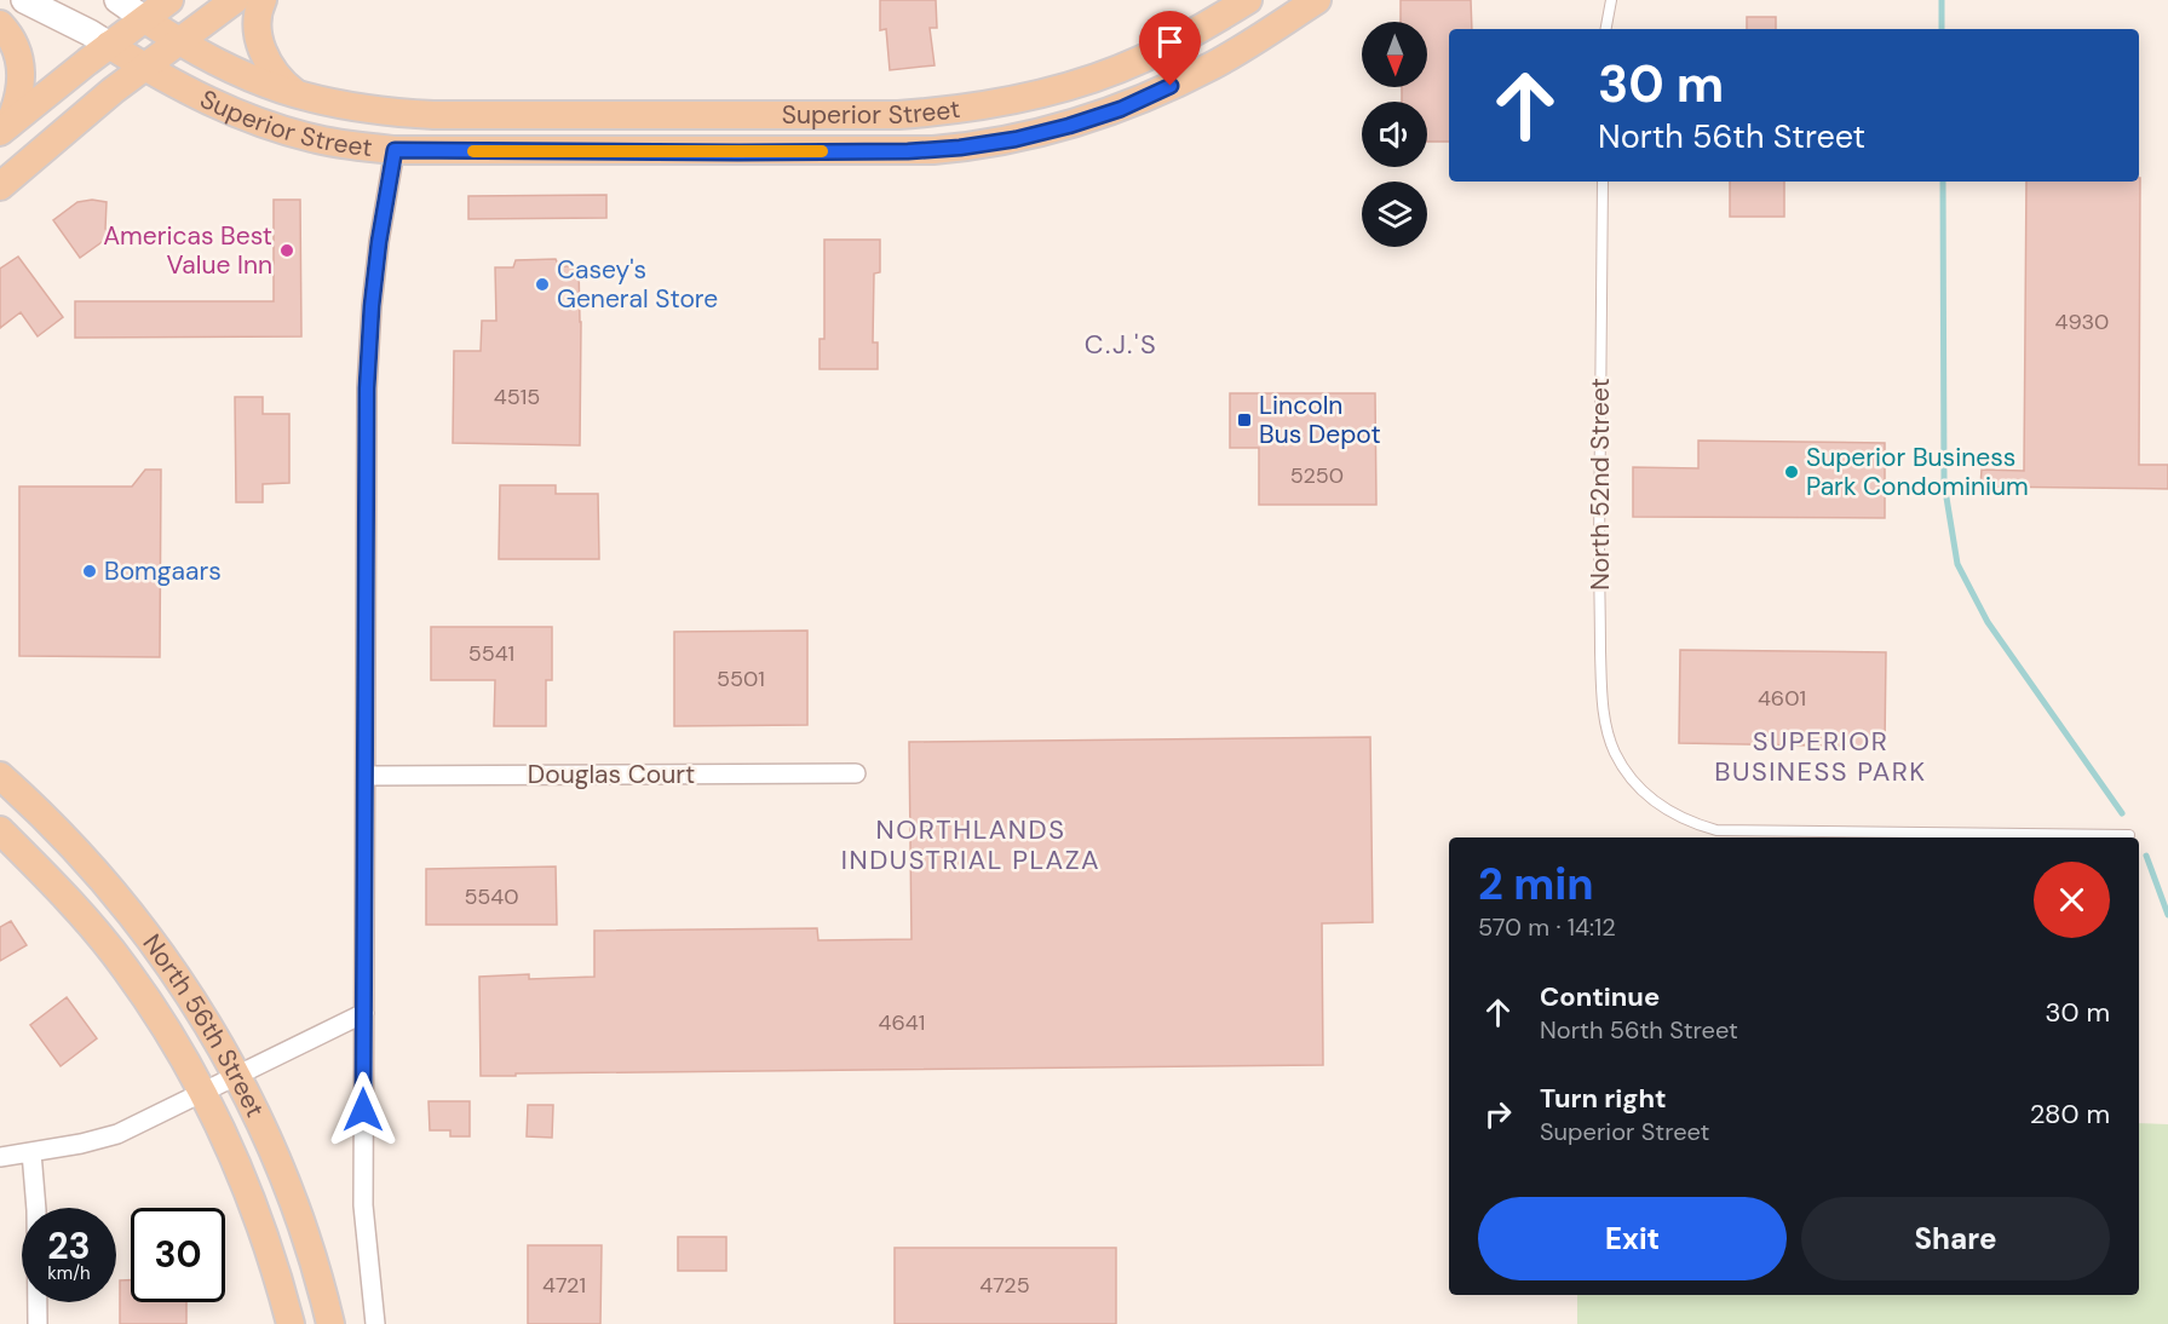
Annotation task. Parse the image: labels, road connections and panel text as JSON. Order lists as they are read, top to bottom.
{
  "streets": {
    "main road": ["Superior Street", "North 56th Street"],
    "street": ["Douglas Court"],
    "lane": ["North 52nd Street"]
  },
  "districts": ["C.J.'S", "SUPERIOR BUSINESS PARK", "NORTHLANDS INDUSTRIAL PLAZA"],
  "places": {
    "other": [
      "Americas Best Value Inn",
      "Casey's General Store",
      "Superior Business Park Condominium",
      "Bomgaars"
    ],
    "transit": ["Lincoln Bus Depot"]
  },
  "house_numbers": [
    "4930",
    "4515",
    "5250",
    "5541",
    "5501",
    "4601",
    "5540",
    "4641",
    "4721",
    "4725"
  ],
  "north": "bottom",
  "page": {
    "turn": ["30 m", "North 56th Street"],
    "heading": ["2 min", "570 m · 14:12"],
    "list": [
      {
        "name": "Continue",
        "note": "North 56th Street",
        "value": "30 m"
      },
      {
        "name": "Turn right",
        "note": "Superior Street",
        "value": "280 m"
      }
    ],
    "buttons": ["Exit", "Share"],
    "speed": "23 km/h",
    "limit": "30"
  }
}
